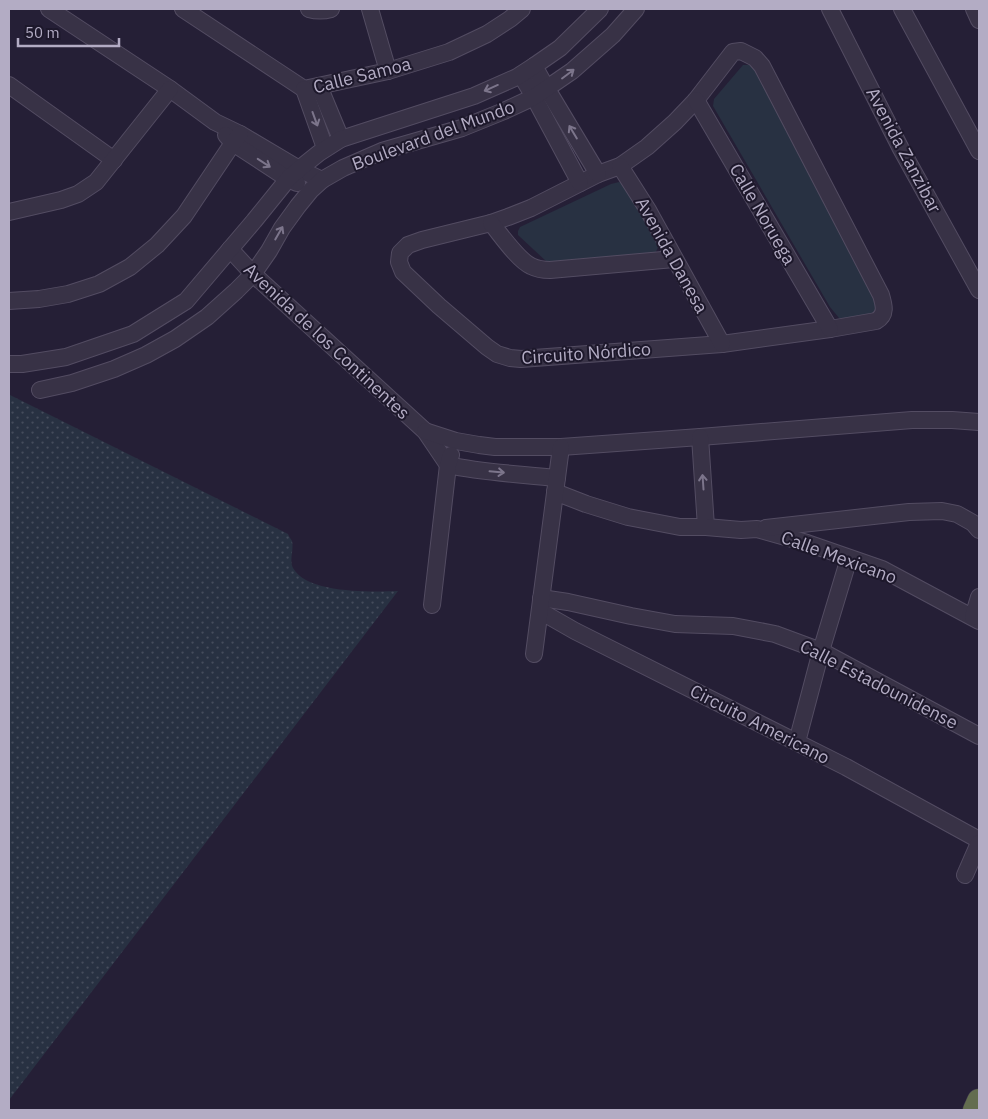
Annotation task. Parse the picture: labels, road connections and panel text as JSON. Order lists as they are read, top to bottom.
{
  "streets": {
    "street": [
      "Calle Samoa",
      "Boulevard del Mundo",
      "Avenida Zanzibar",
      "Calle Noruega",
      "Avenida Danesa",
      "Avenida de los Continentes",
      "Circuito Nórdico",
      "Calle Mexicano",
      "Calle Estadounidense",
      "Circuito Americano"
    ]
  },
  "crossings": [
    ["Boulevard del Mundo", "Avenida de los Continentes"],
    ["Calle Noruega", "Circuito Nórdico"],
    ["Avenida Danesa", "Circuito Nórdico"],
    ["Avenida de los Continentes", "Calle Mexicano"],
    ["Calle Estadounidense", "Circuito Americano"]
  ],
  "scale_bar": "50 m"
}
